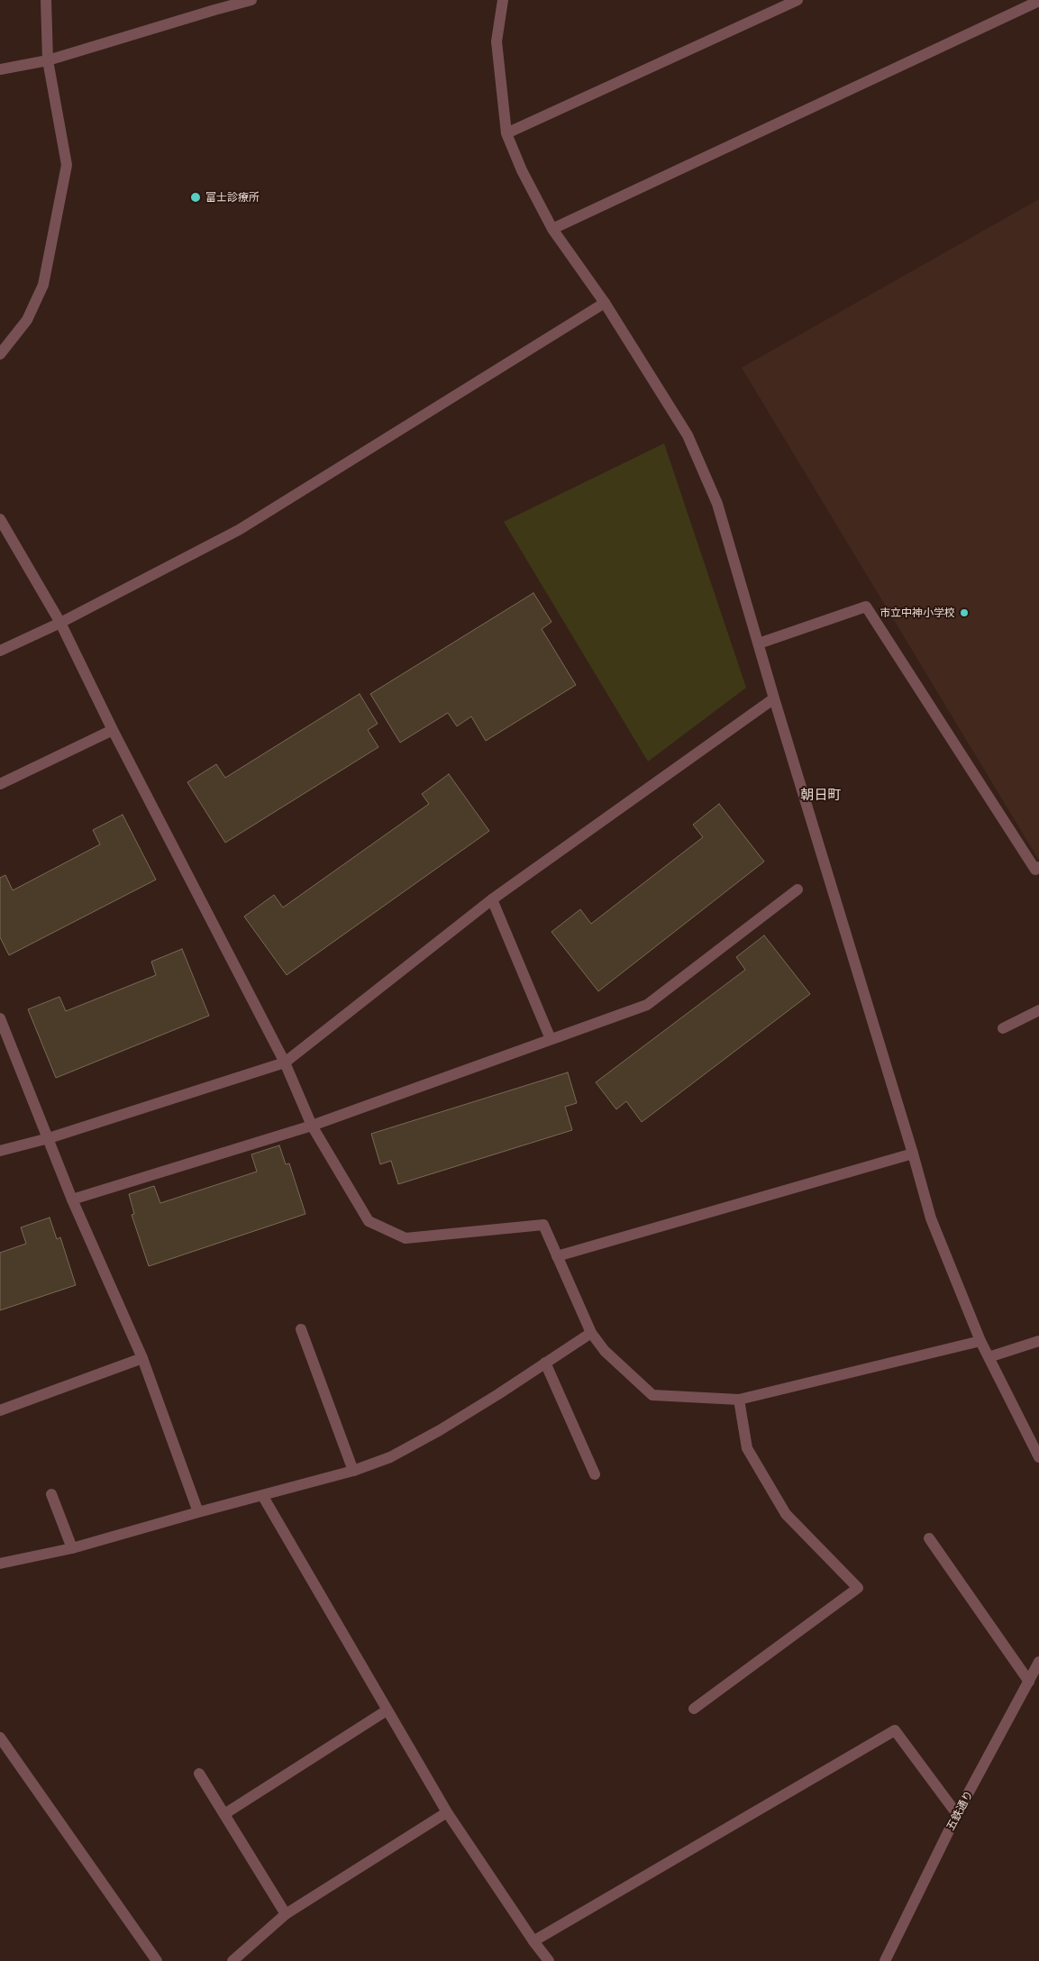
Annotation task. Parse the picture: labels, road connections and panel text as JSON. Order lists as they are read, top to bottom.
{
  "streets": {
    "street": ["五鉄通り"]
  },
  "districts": ["朝日町"],
  "places": ["富士診療所", "市立中神小学校"]
}
